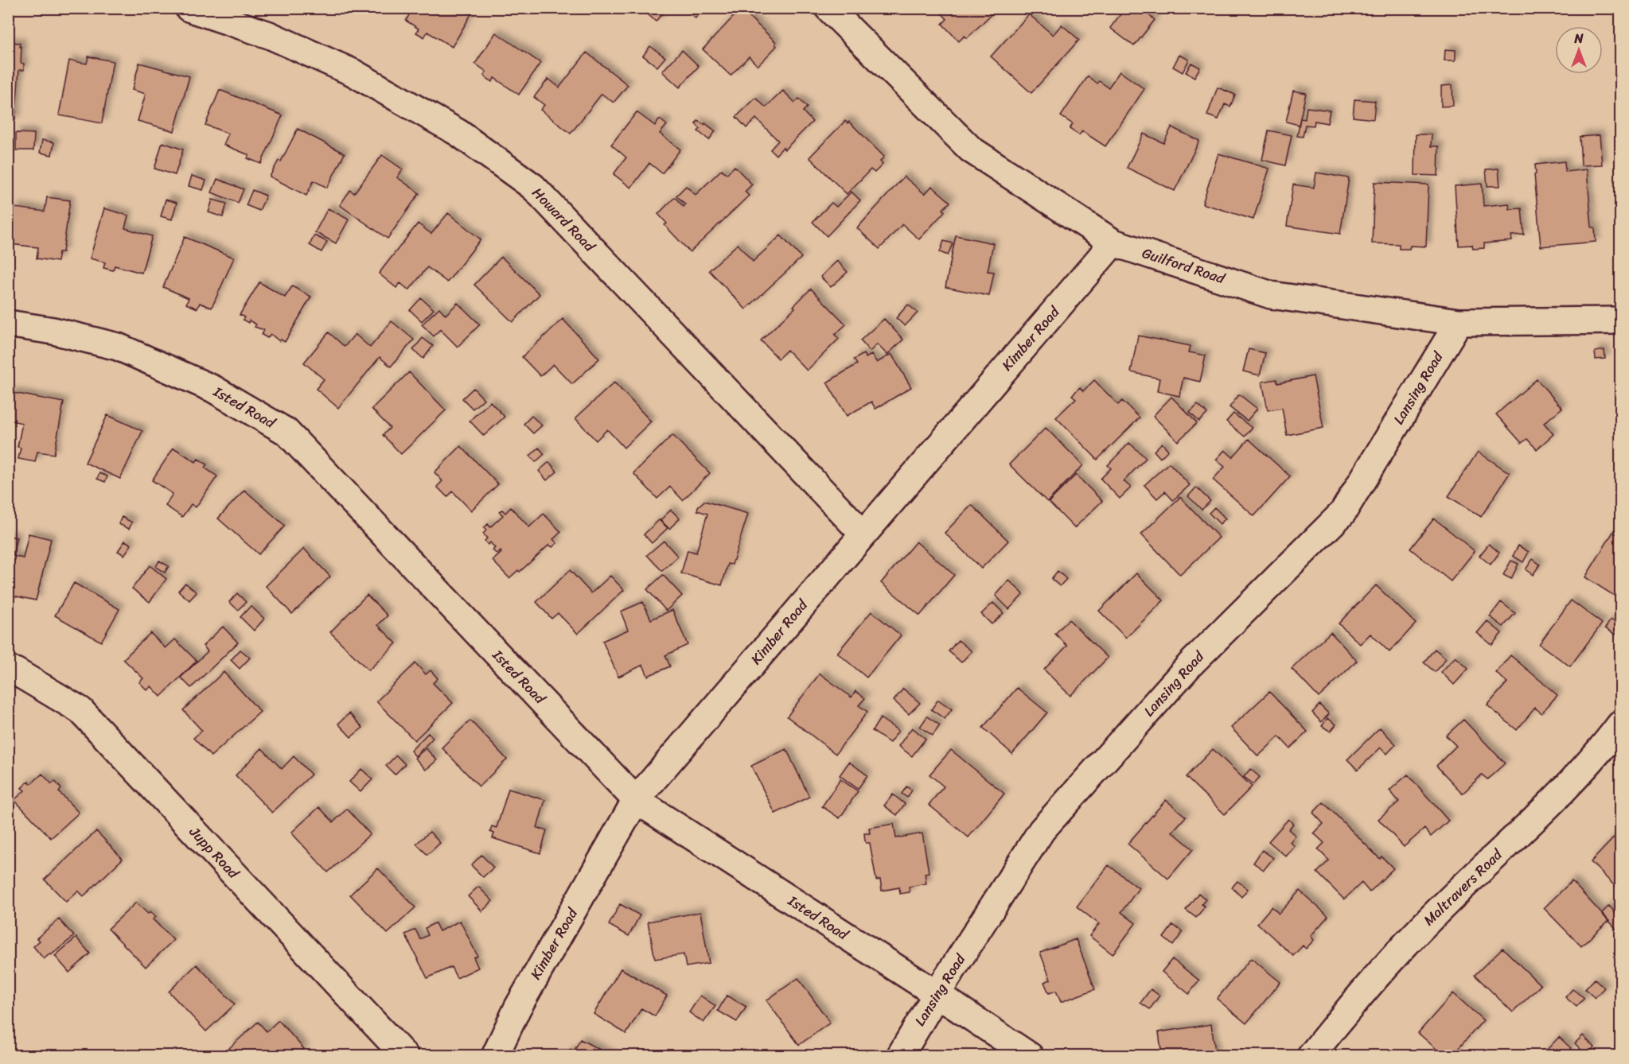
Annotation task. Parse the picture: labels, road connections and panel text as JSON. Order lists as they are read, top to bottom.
{
  "streets": {
    "street": [
      "Howard Road",
      "Guilford Road",
      "Kimber Road",
      "Lansing Road",
      "Isted Road",
      "Jupp Road",
      "Maltravers Road"
    ]
  },
  "crossings": [
    ["Howard Road", "Kimber Road"],
    ["Guilford Road", "Kimber Road"],
    ["Guilford Road", "Lansing Road"],
    ["Kimber Road", "Isted Road"],
    ["Lansing Road", "Isted Road"]
  ],
  "north": "top"
}
